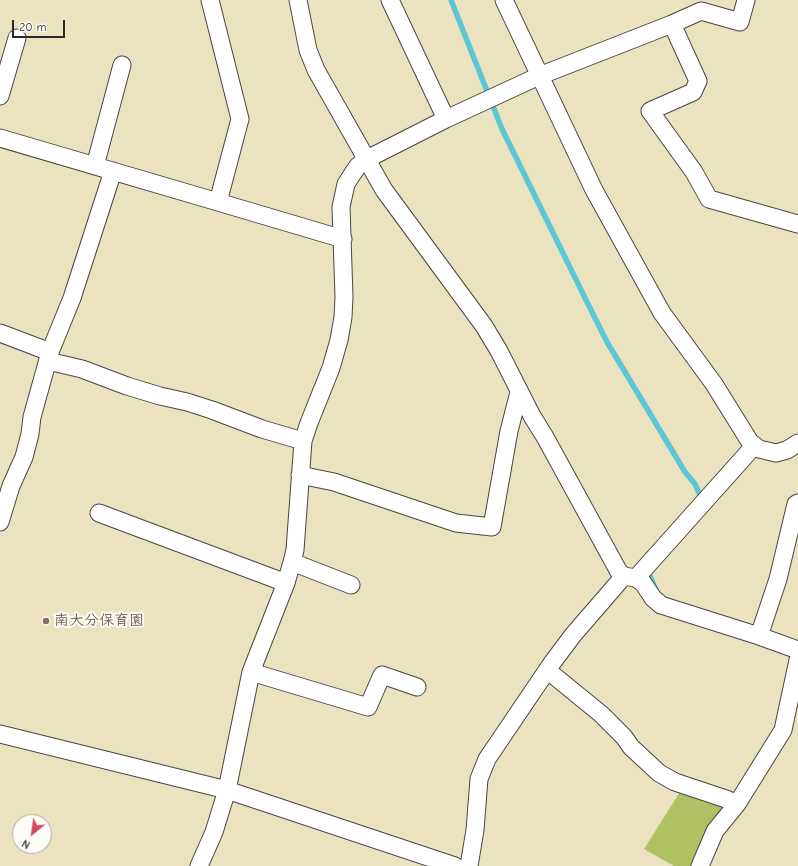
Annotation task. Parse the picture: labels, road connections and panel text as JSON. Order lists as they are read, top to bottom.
{
  "places": ["南大分保育園"],
  "scale_bar": "20 m",
  "north": "bottom left"
}
